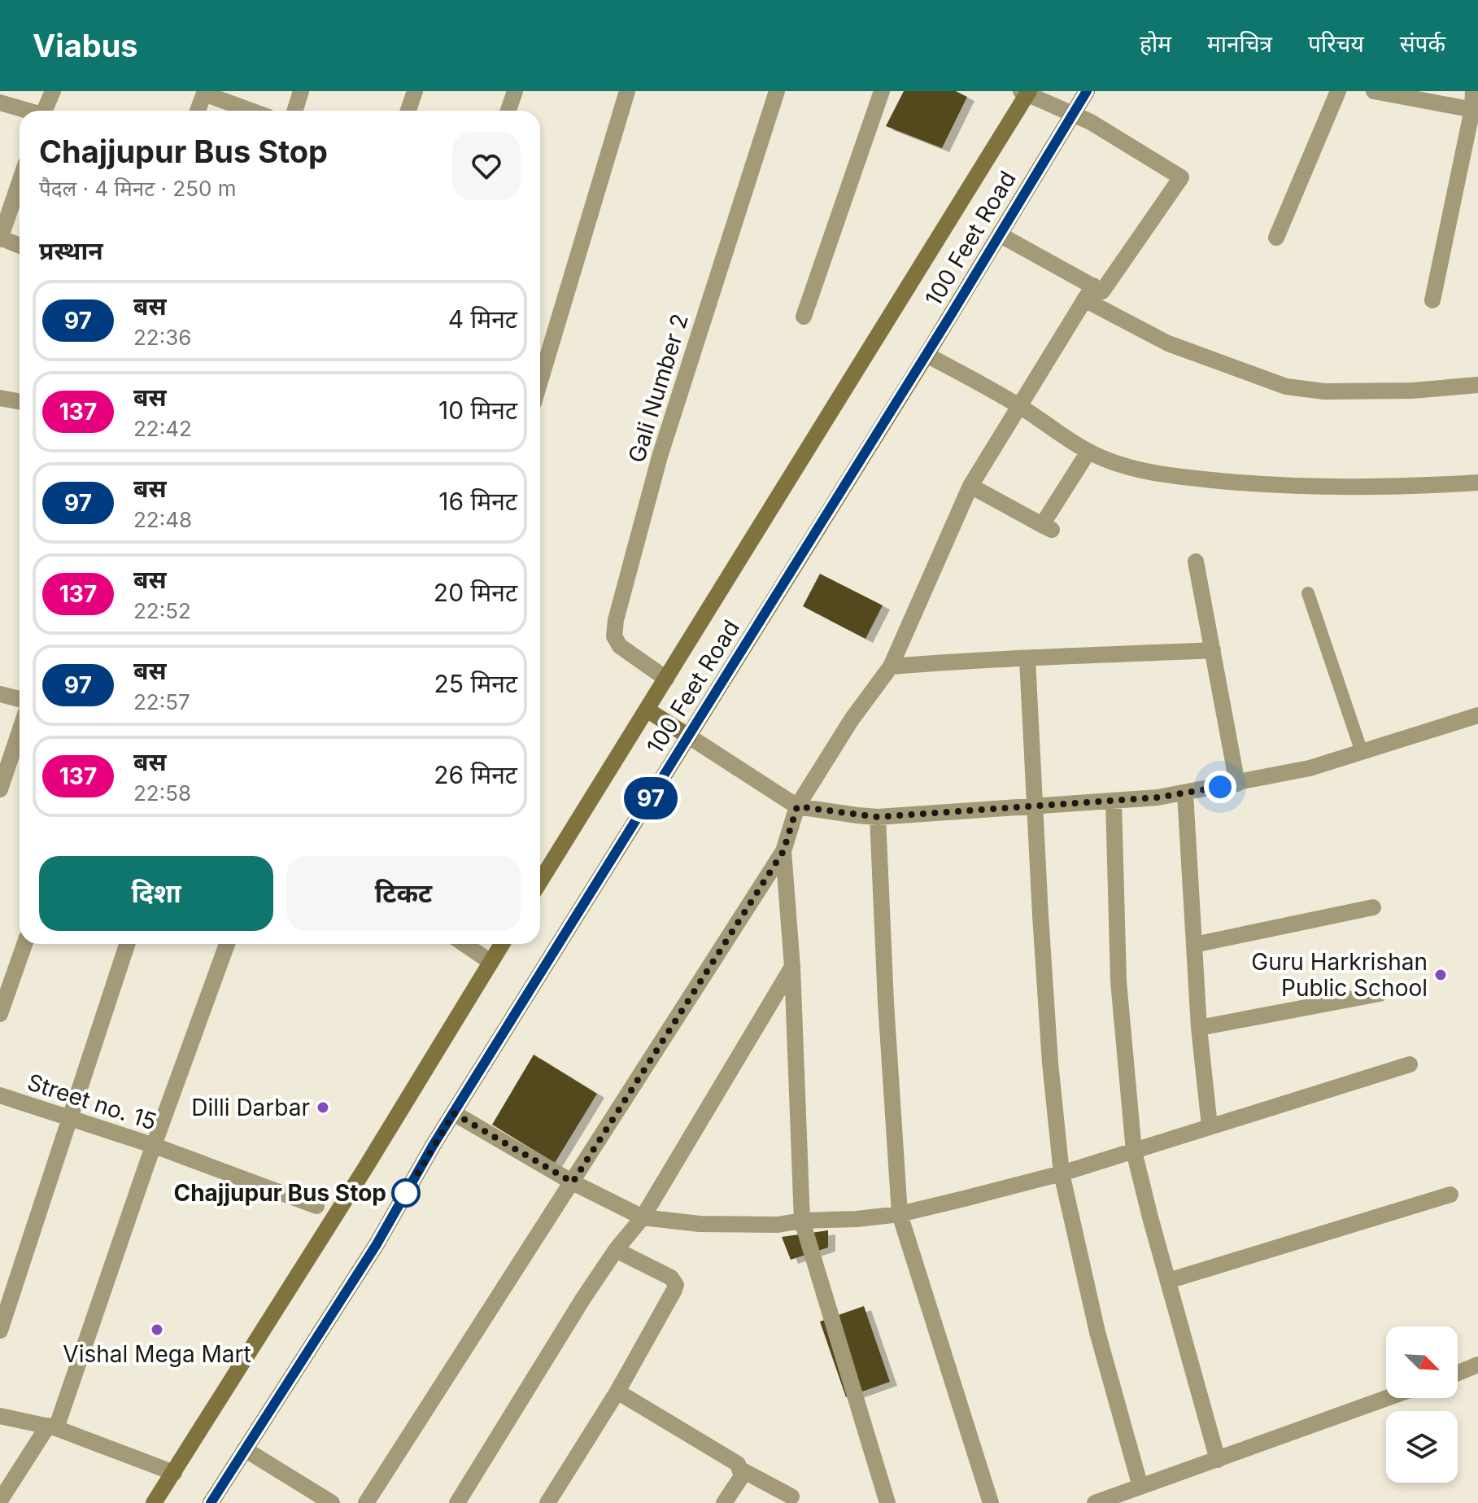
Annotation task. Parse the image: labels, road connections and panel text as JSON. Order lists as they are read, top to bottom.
{
  "streets": {
    "main road": ["100 Feet Road"],
    "street": ["Gali Number 2", "Street no. 15"]
  },
  "crossings": [
    ["100 Feet Road", "Gali Number 2"]
  ],
  "places": [
    "Guru Harkrishan Public School",
    "Dilli Darbar",
    "Chajjupur Bus Stop",
    "Vishal Mega Mart"
  ],
  "lines": ["bus line 97"],
  "north": "bottom right",
  "page": {
    "header": "Viabus",
    "nav": [
      "होम",
      "मानचित्र",
      "परिचय",
      "संपर्क"
    ],
    "on_map": "97",
    "heading": [
      ["Chajjupur Bus Stop", "पैदल · 4 मिनट · 250 m"],
      "प्रस्थान"
    ],
    "list": [
      {
        "mark": "97",
        "name": "बस",
        "note": "22:36",
        "value": "4 मिनट"
      },
      {
        "mark": "137",
        "name": "बस",
        "note": "22:42",
        "value": "10 मिनट"
      },
      {
        "mark": "97",
        "name": "बस",
        "note": "22:48",
        "value": "16 मिनट"
      },
      {
        "mark": "137",
        "name": "बस",
        "note": "22:52",
        "value": "20 मिनट"
      },
      {
        "mark": "97",
        "name": "बस",
        "note": "22:57",
        "value": "25 मिनट"
      },
      {
        "mark": "137",
        "name": "बस",
        "note": "22:58",
        "value": "26 मिनट"
      }
    ],
    "buttons": ["दिशा", "टिकट"]
  }
}
